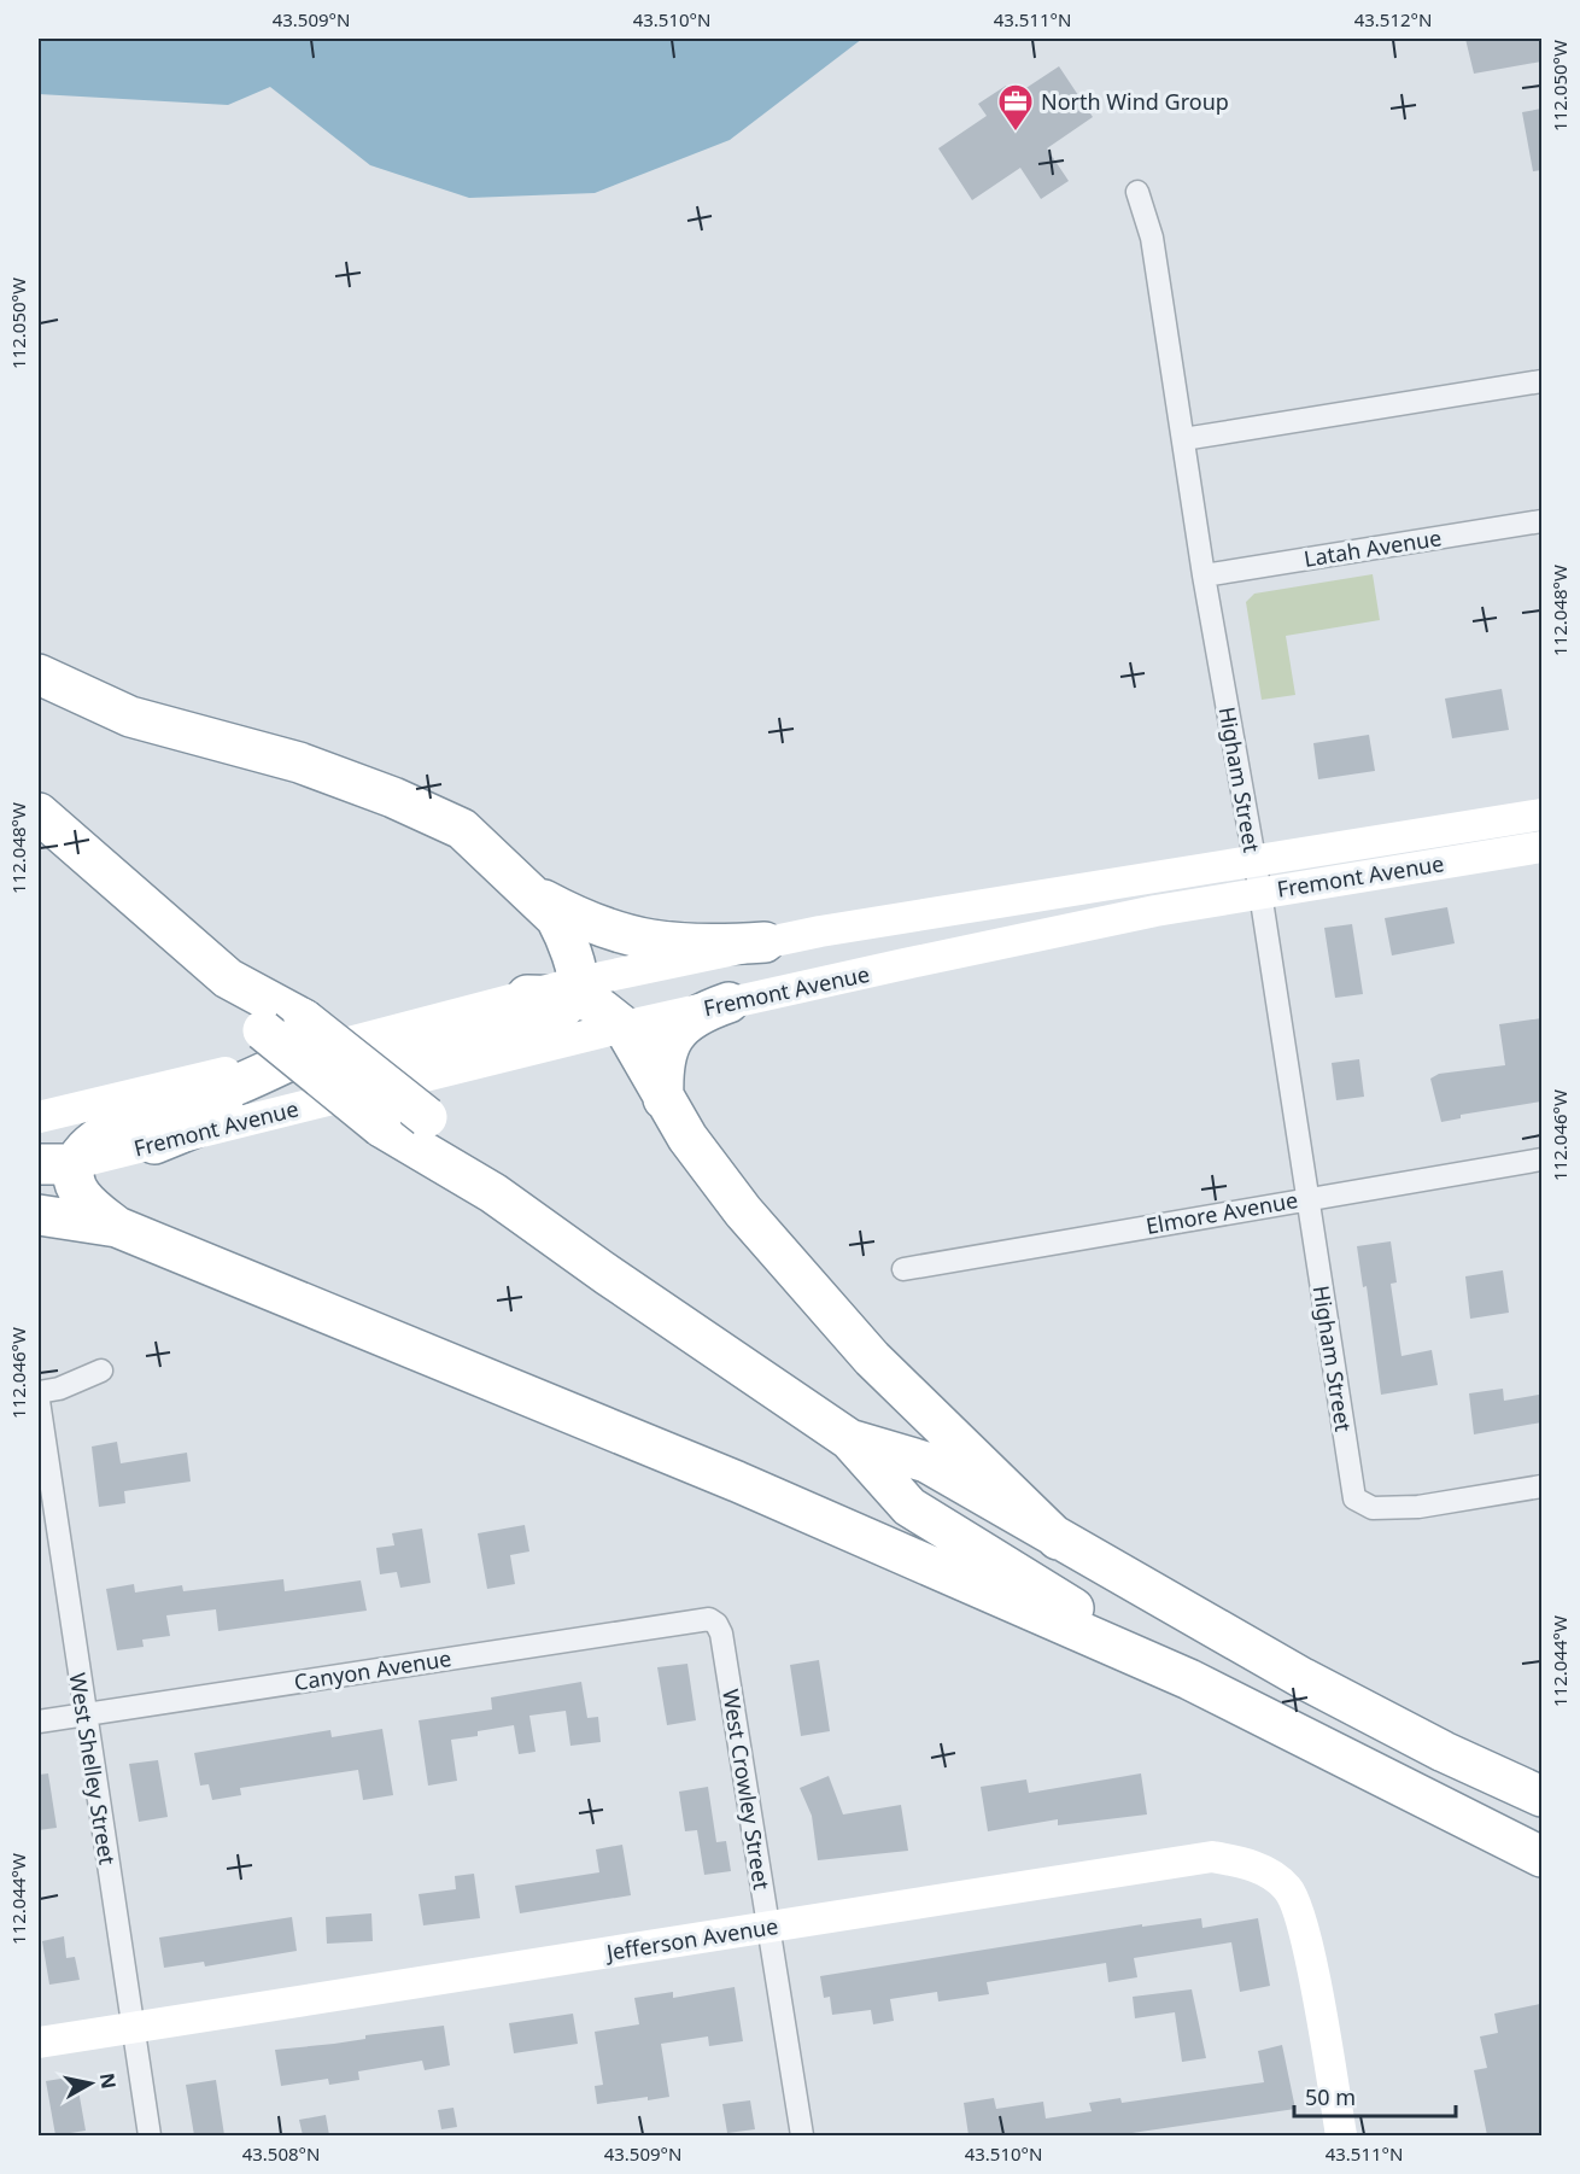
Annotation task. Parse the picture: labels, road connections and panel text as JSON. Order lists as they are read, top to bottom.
{
  "streets": {
    "street": [
      "Latah Avenue",
      "Higham Street",
      "Fremont Avenue",
      "Elmore Avenue",
      "Canyon Avenue",
      "West Shelley Street",
      "West Crowley Street",
      "Jefferson Avenue"
    ]
  },
  "crossings": [
    ["Latah Avenue", "Higham Street"],
    ["Higham Street", "Fremont Avenue"],
    ["Higham Street", "Elmore Avenue"],
    ["Canyon Avenue", "West Shelley Street"],
    ["Canyon Avenue", "West Crowley Street"],
    ["West Shelley Street", "Jefferson Avenue"],
    ["West Crowley Street", "Jefferson Avenue"]
  ],
  "places": {
    "office": ["North Wind Group"]
  },
  "scale_bar": "50 m",
  "north": "right",
  "coordinates": [
    "43.509°N",
    "43.510°N",
    "43.511°N",
    "43.512°N",
    "112.050°W",
    "112.048°W",
    "112.046°W",
    "112.044°W",
    "43.508°N"
  ]
}
